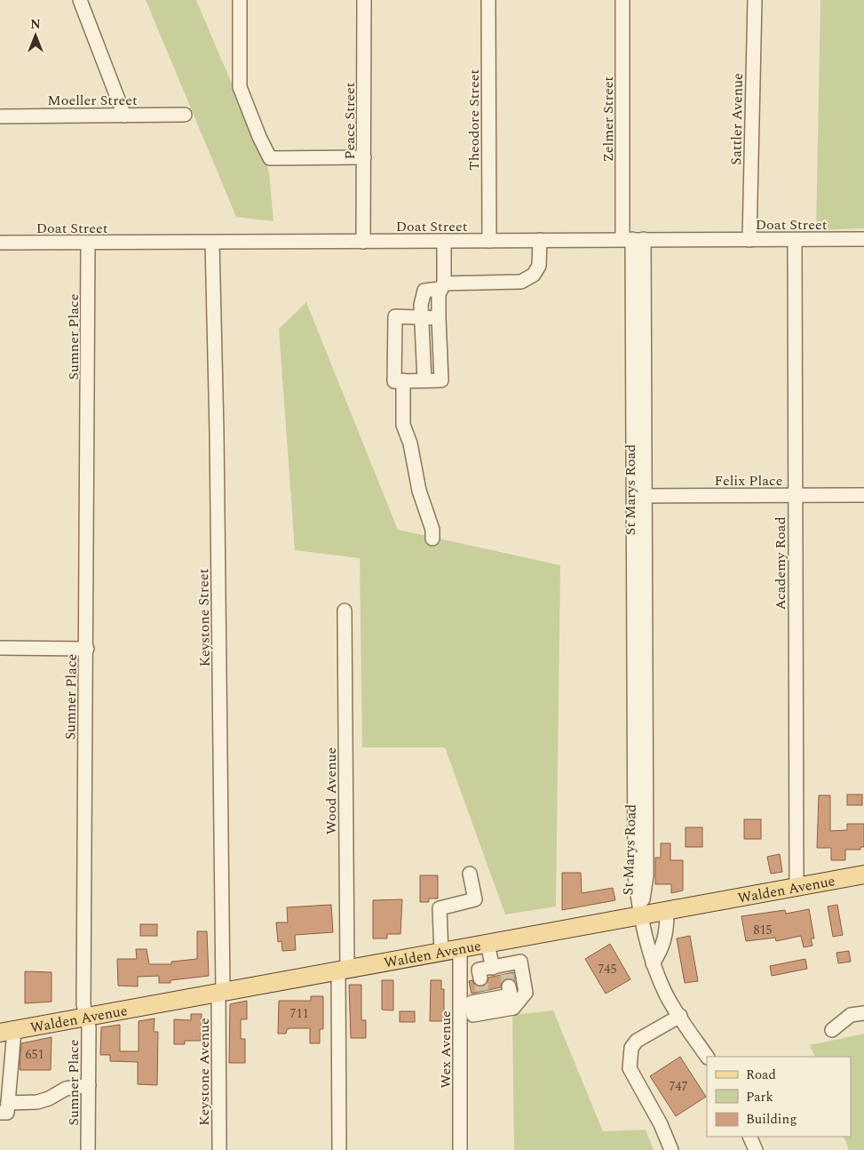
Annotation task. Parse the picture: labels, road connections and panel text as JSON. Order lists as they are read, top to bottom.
{
  "streets": {
    "main road": ["Walden Avenue"],
    "street": [
      "Moeller Street",
      "Zelmer Street",
      "Sattler Avenue",
      "Theodore Street",
      "Peace Street",
      "Doat Street",
      "Sumner Place",
      "Felix Place",
      "St Marys Road",
      "Academy Road",
      "Keystone Street",
      "Wood Avenue",
      "Wex Avenue",
      "Keystone Avenue"
    ]
  },
  "crossings": [
    ["Zelmer Street", "Doat Street"],
    ["Zelmer Street", "St Marys Road"],
    ["Sattler Avenue", "Doat Street"],
    ["Theodore Street", "Doat Street"],
    ["Peace Street", "Doat Street"],
    ["Doat Street", "Sumner Place"],
    ["Doat Street", "St Marys Road"],
    ["Doat Street", "Academy Road"],
    ["Doat Street", "Keystone Street"],
    ["Sumner Place", "Walden Avenue"],
    ["Felix Place", "St Marys Road"],
    ["Felix Place", "Academy Road"],
    ["St Marys Road", "Walden Avenue"],
    ["Academy Road", "Walden Avenue"],
    ["Keystone Street", "Walden Avenue"],
    ["Keystone Street", "Keystone Avenue"],
    ["Wood Avenue", "Walden Avenue"],
    ["Walden Avenue", "Wex Avenue"],
    ["Walden Avenue", "Keystone Avenue"]
  ],
  "house_numbers": [
    "815",
    "745",
    "711",
    "651",
    "747"
  ],
  "legend": ["Road", "Park", "Building"],
  "north": "top"
}
